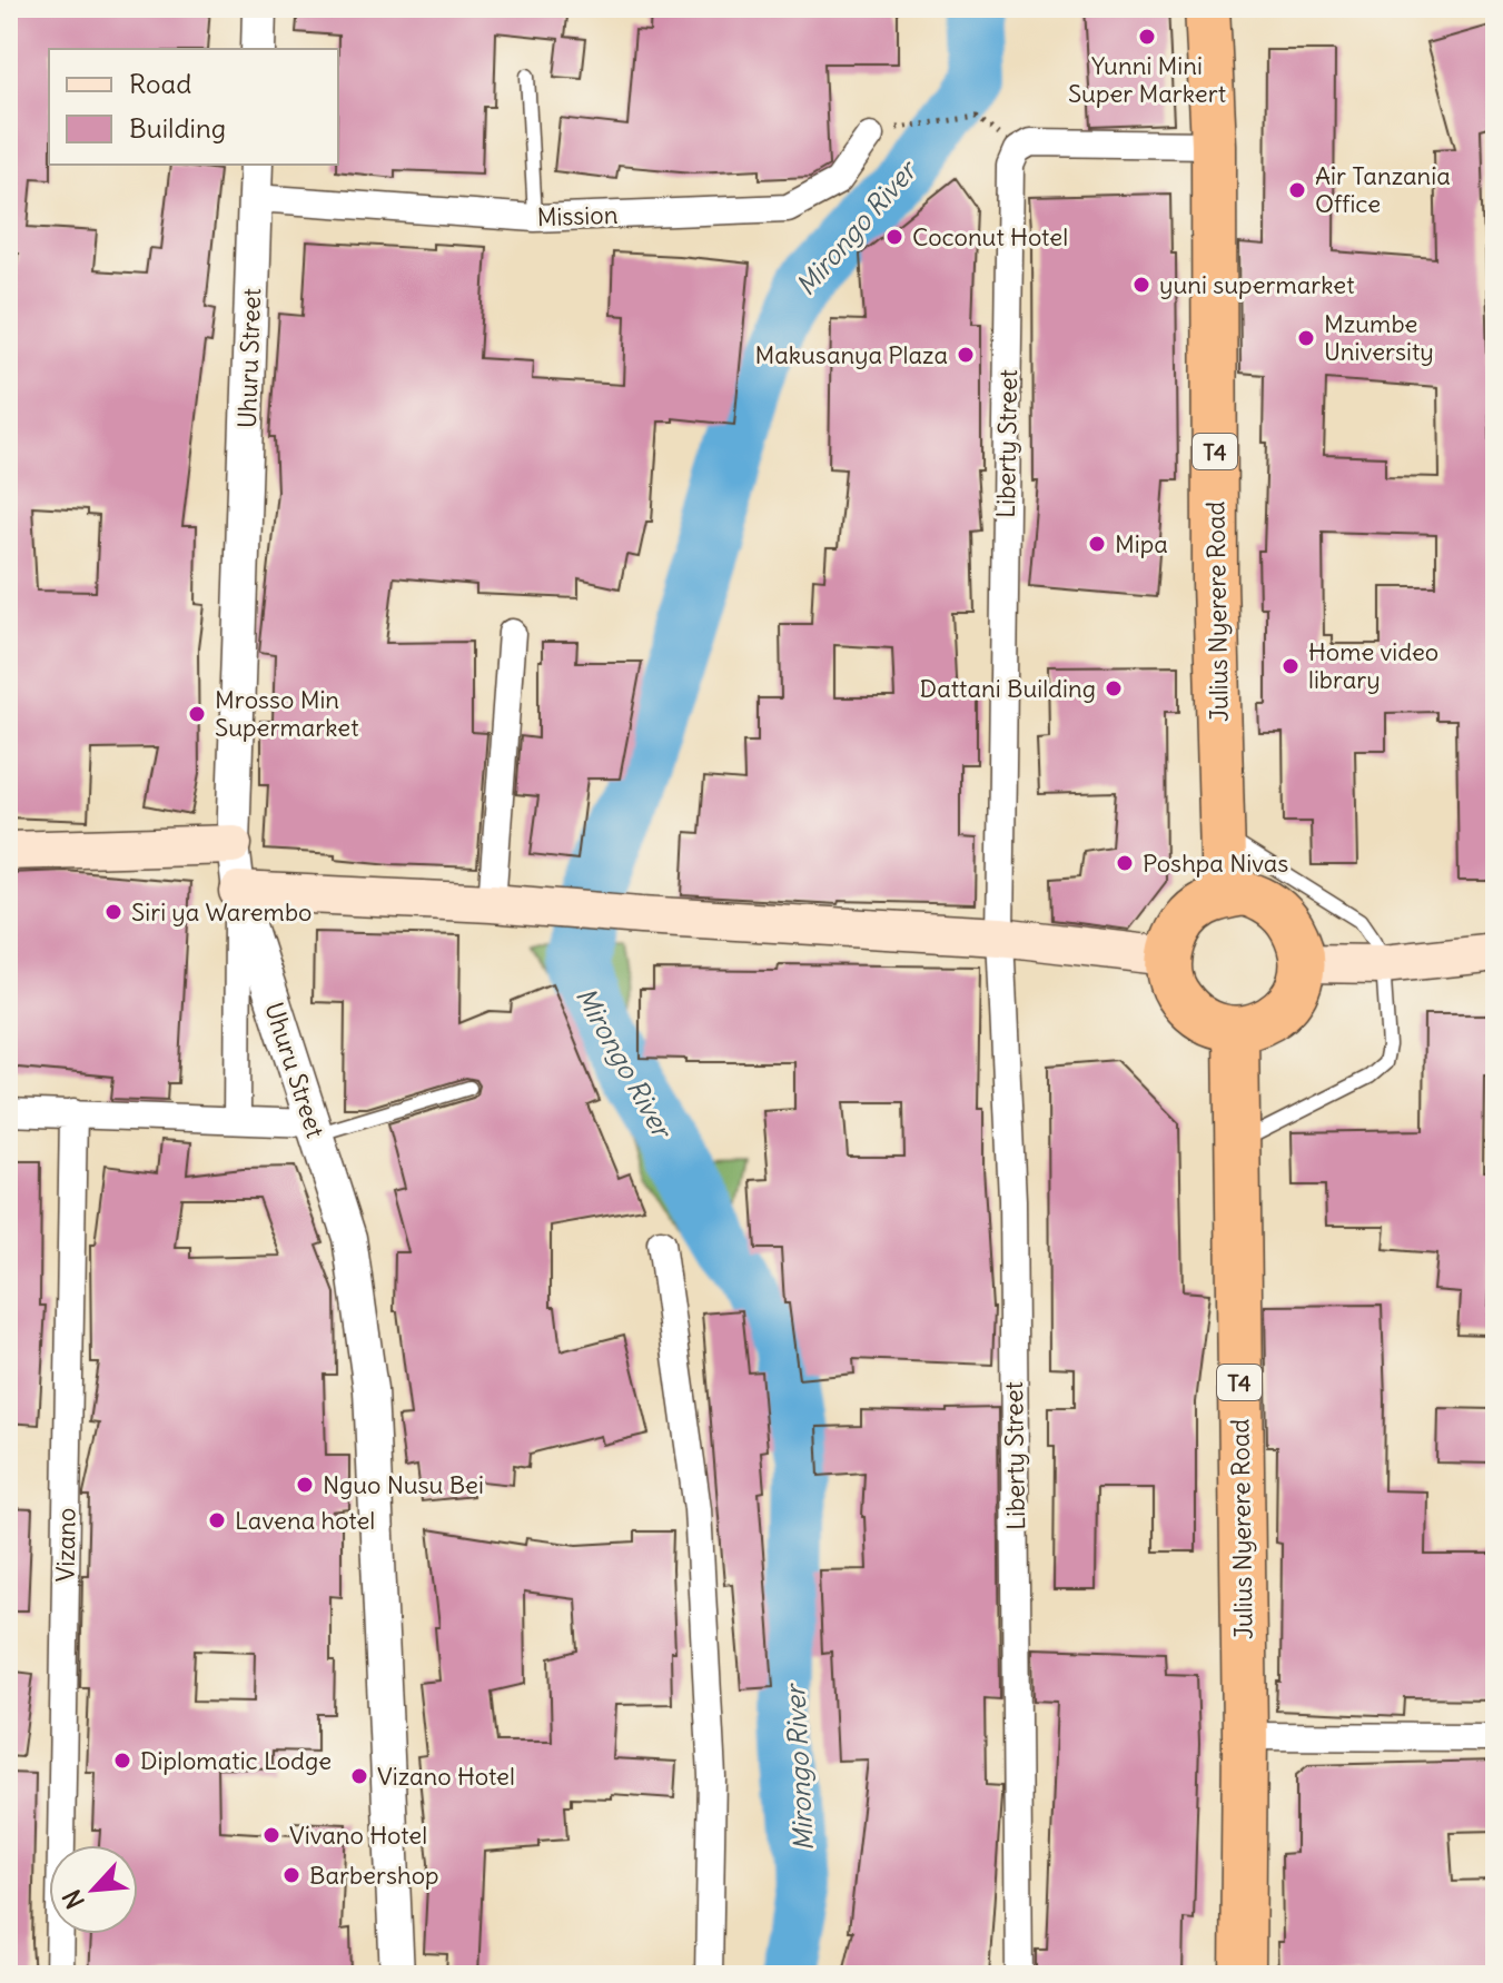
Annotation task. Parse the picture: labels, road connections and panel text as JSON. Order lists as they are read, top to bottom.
{
  "streets": {
    "highway": ["T4", "Julius Nyerere Road"],
    "street": [
      "Mission",
      "Uhuru Street",
      "Liberty Street",
      "Vizano"
    ]
  },
  "crossings": [
    ["Mission", "Uhuru Street"],
    ["Liberty Street", "Julius Nyerere Road"]
  ],
  "water": ["Mirongo River"],
  "places": [
    "Yunni Mini Super Markert",
    "Air Tanzania Office",
    "Coconut Hotel",
    "yuni supermarket",
    "Mzumbe University",
    "Makusanya Plaza",
    "Mipa",
    "Home video library",
    "Dattani Building",
    "Mrosso Min Supermarket",
    "Poshpa Nivas",
    "Siri ya Warembo",
    "Nguo Nusu Bei",
    "Lavena hotel",
    "Diplomatic Lodge",
    "Vizano Hotel",
    "Vivano Hotel",
    "Barbershop"
  ],
  "legend": ["Road", "Building"],
  "north": "bottom left"
}
